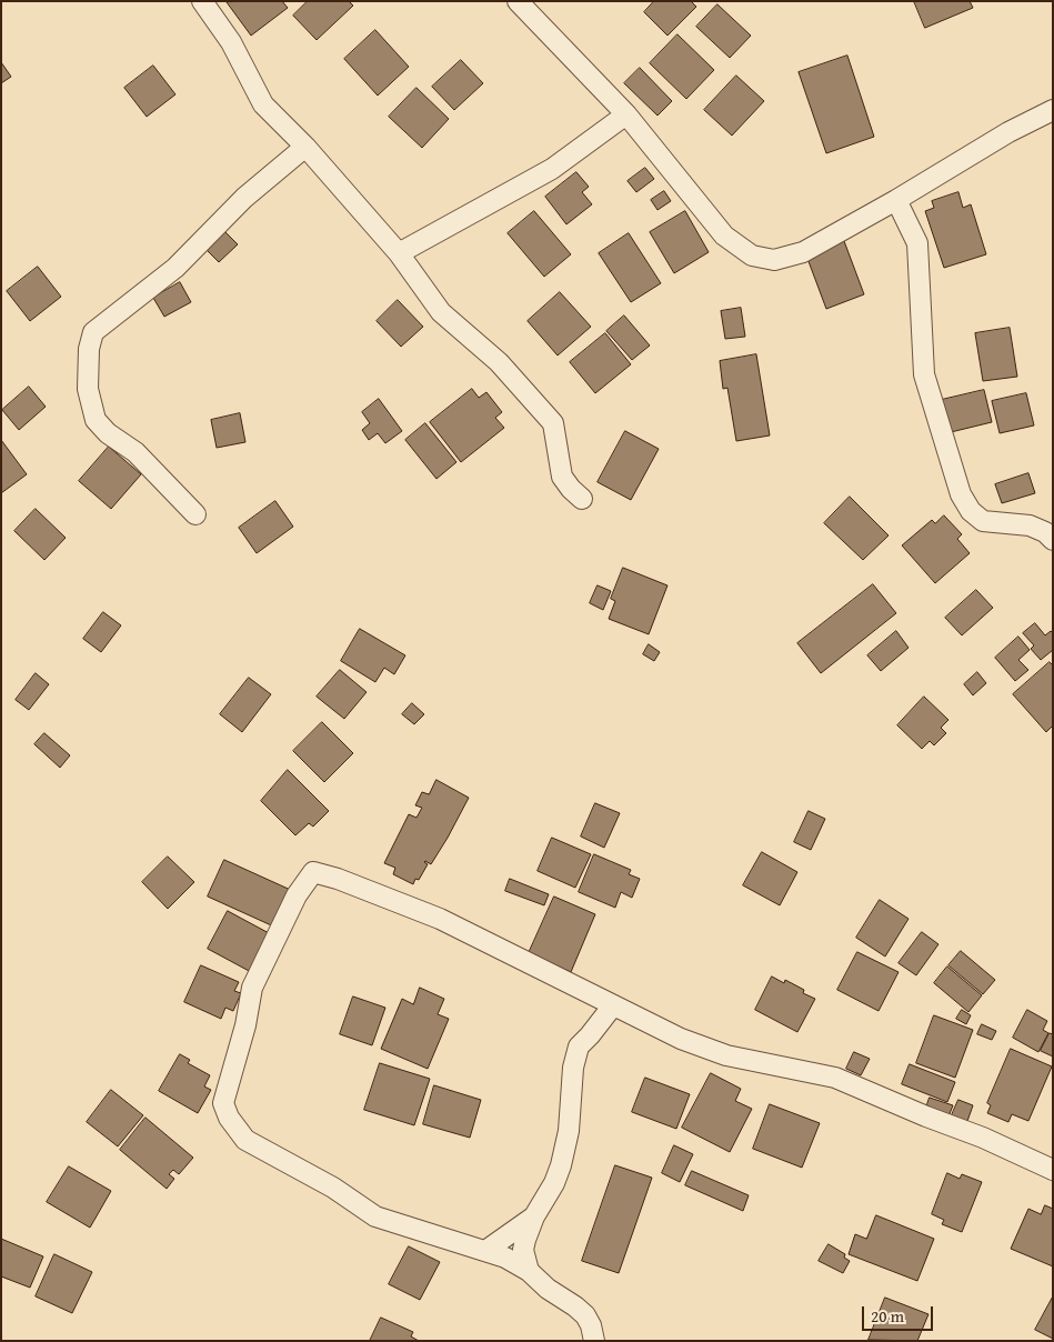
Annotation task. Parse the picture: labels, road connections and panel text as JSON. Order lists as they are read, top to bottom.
{
  "scale_bar": "20 m"
}
